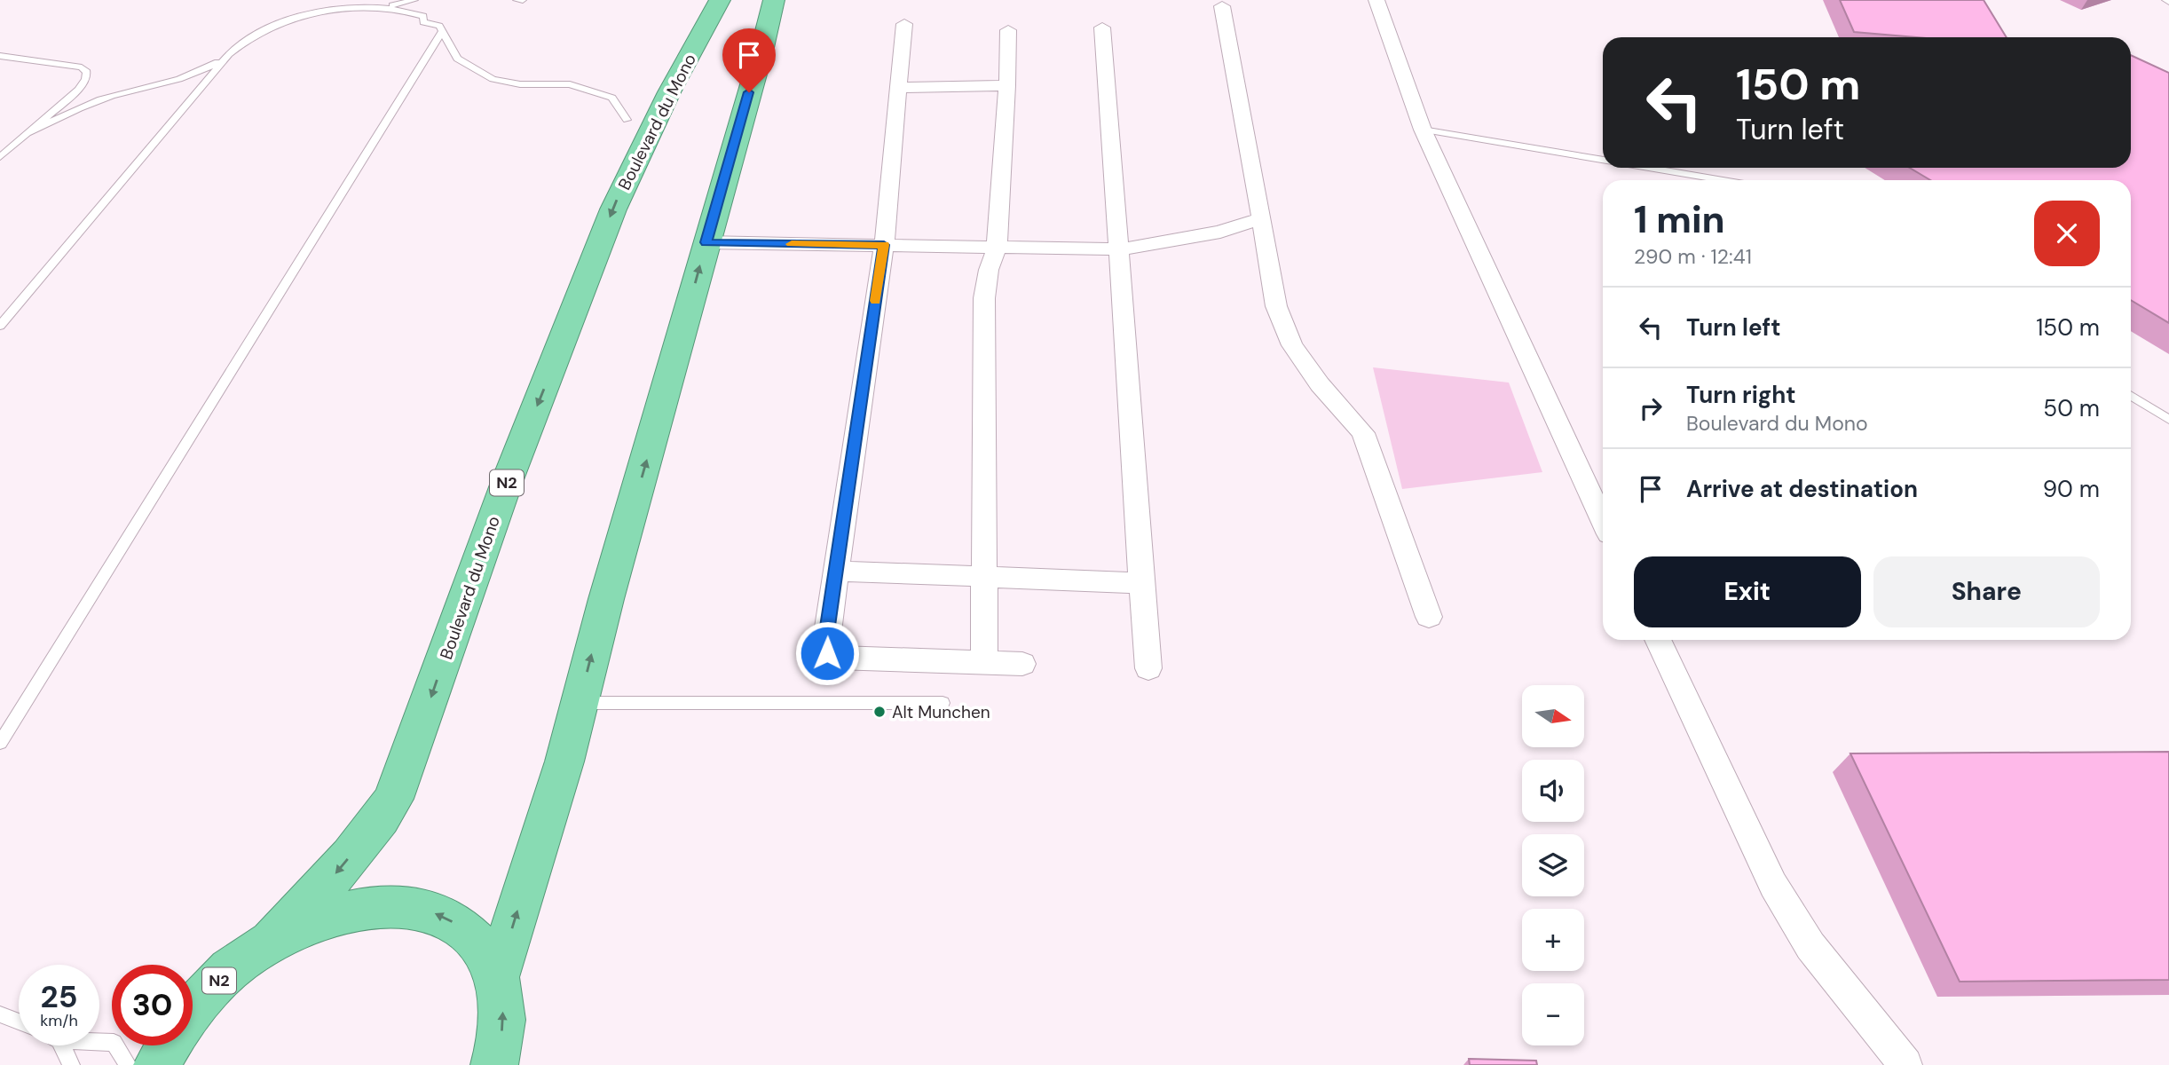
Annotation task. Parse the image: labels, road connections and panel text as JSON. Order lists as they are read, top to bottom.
{
  "streets": {
    "highway": ["Boulevard du Mono", "N2"]
  },
  "crossings": [
    ["Boulevard du Mono", "N2"]
  ],
  "places": ["Alt Munchen"],
  "north": "right",
  "page": {
    "turn": ["150 m", "Turn left"],
    "heading": ["1 min", "290 m · 12:41"],
    "list": [
      {
        "name": "Turn left",
        "value": "150 m"
      },
      {
        "name": "Turn right",
        "note": "Boulevard du Mono",
        "value": "50 m"
      },
      {
        "name": "Arrive at destination",
        "value": "90 m"
      }
    ],
    "buttons": ["Exit", "Share"],
    "map_buttons": ["+", "−"],
    "speed": "25 km/h",
    "limit": "30"
  }
}
